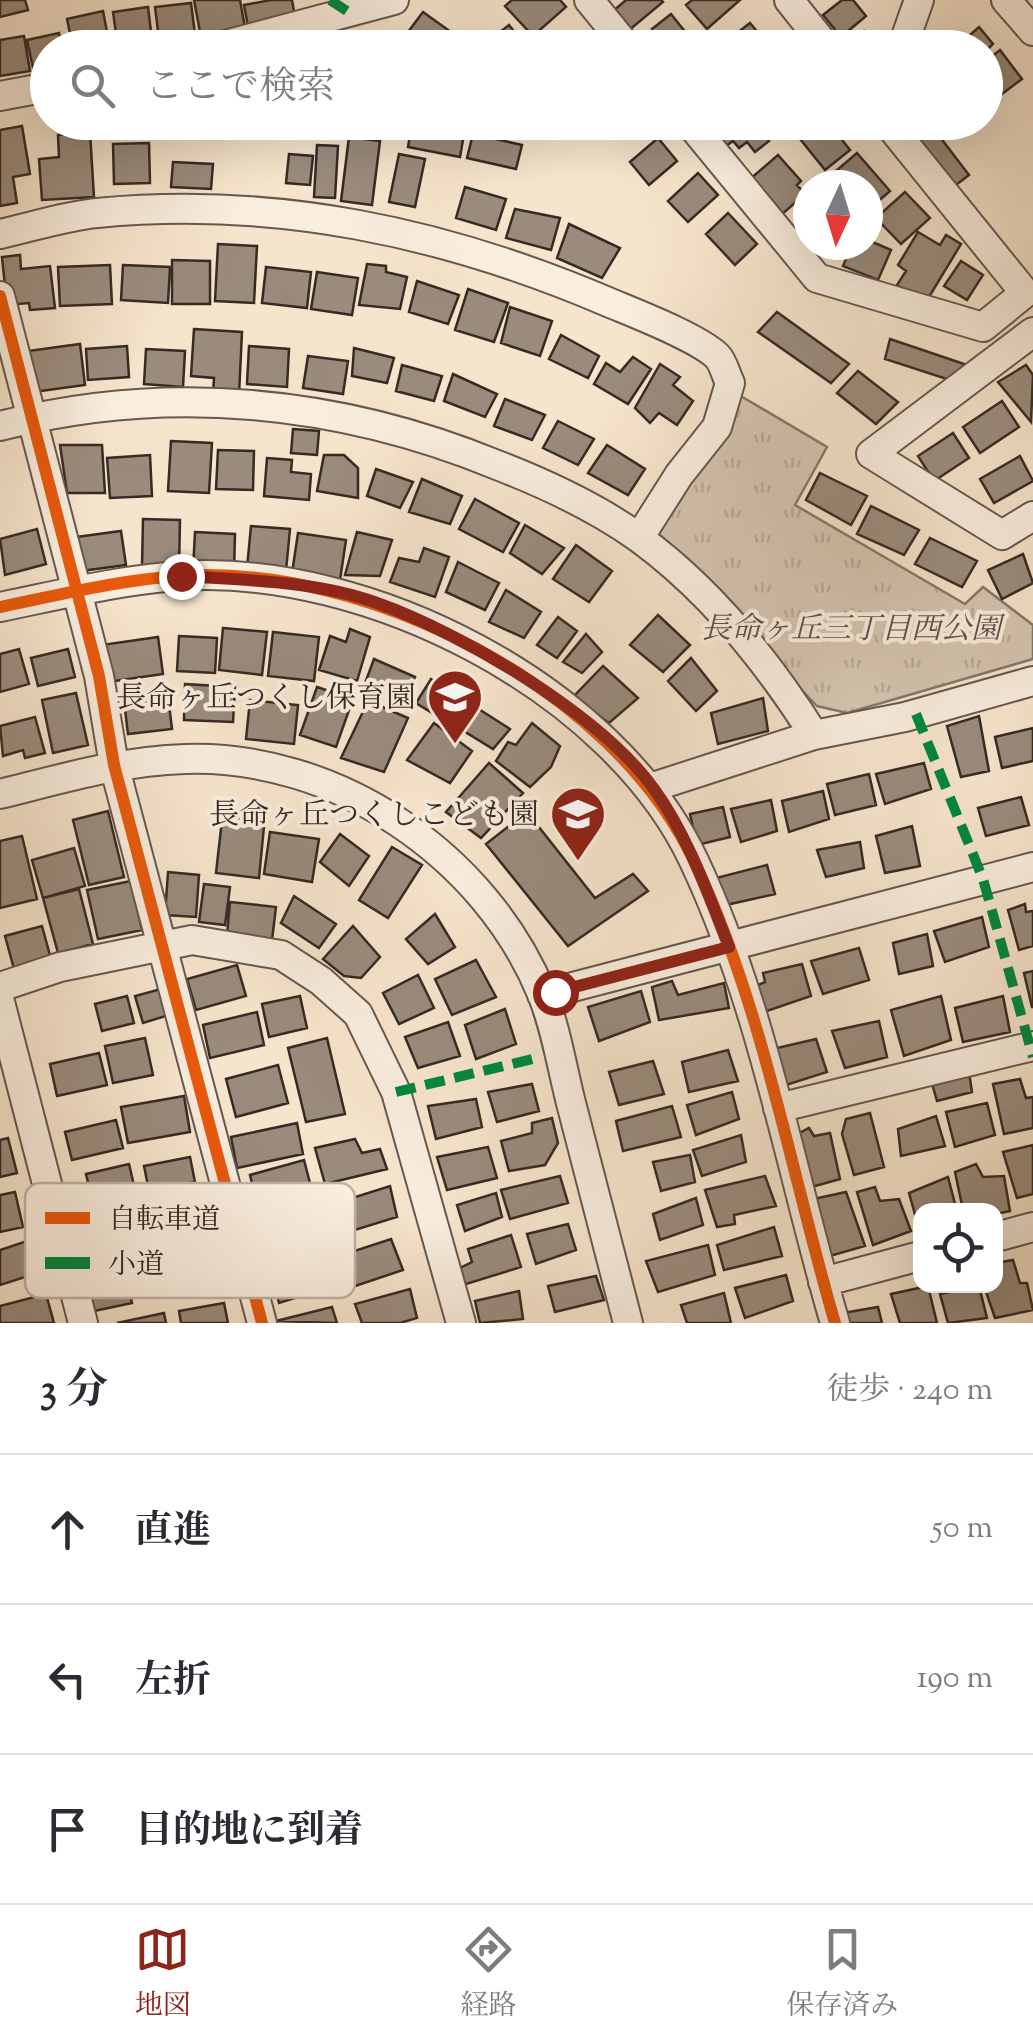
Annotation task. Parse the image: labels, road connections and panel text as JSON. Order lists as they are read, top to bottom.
{
  "parks": ["長命ヶ丘三丁目西公園"],
  "places": {
    "school or university": ["長命ヶ丘つくし保育園", "長命ヶ丘つくしこども園"]
  },
  "legend": ["自転車道", "小道"],
  "north": "bottom",
  "page": {
    "search": "ここで検索",
    "heading": ["3 分", "徒歩 · 240 m"],
    "list": [
      ["直進", "50 m"],
      ["左折", "190 m"],
      "目的地に到着"
    ],
    "nav": ["地図", "経路", "保存済み"]
  }
}
